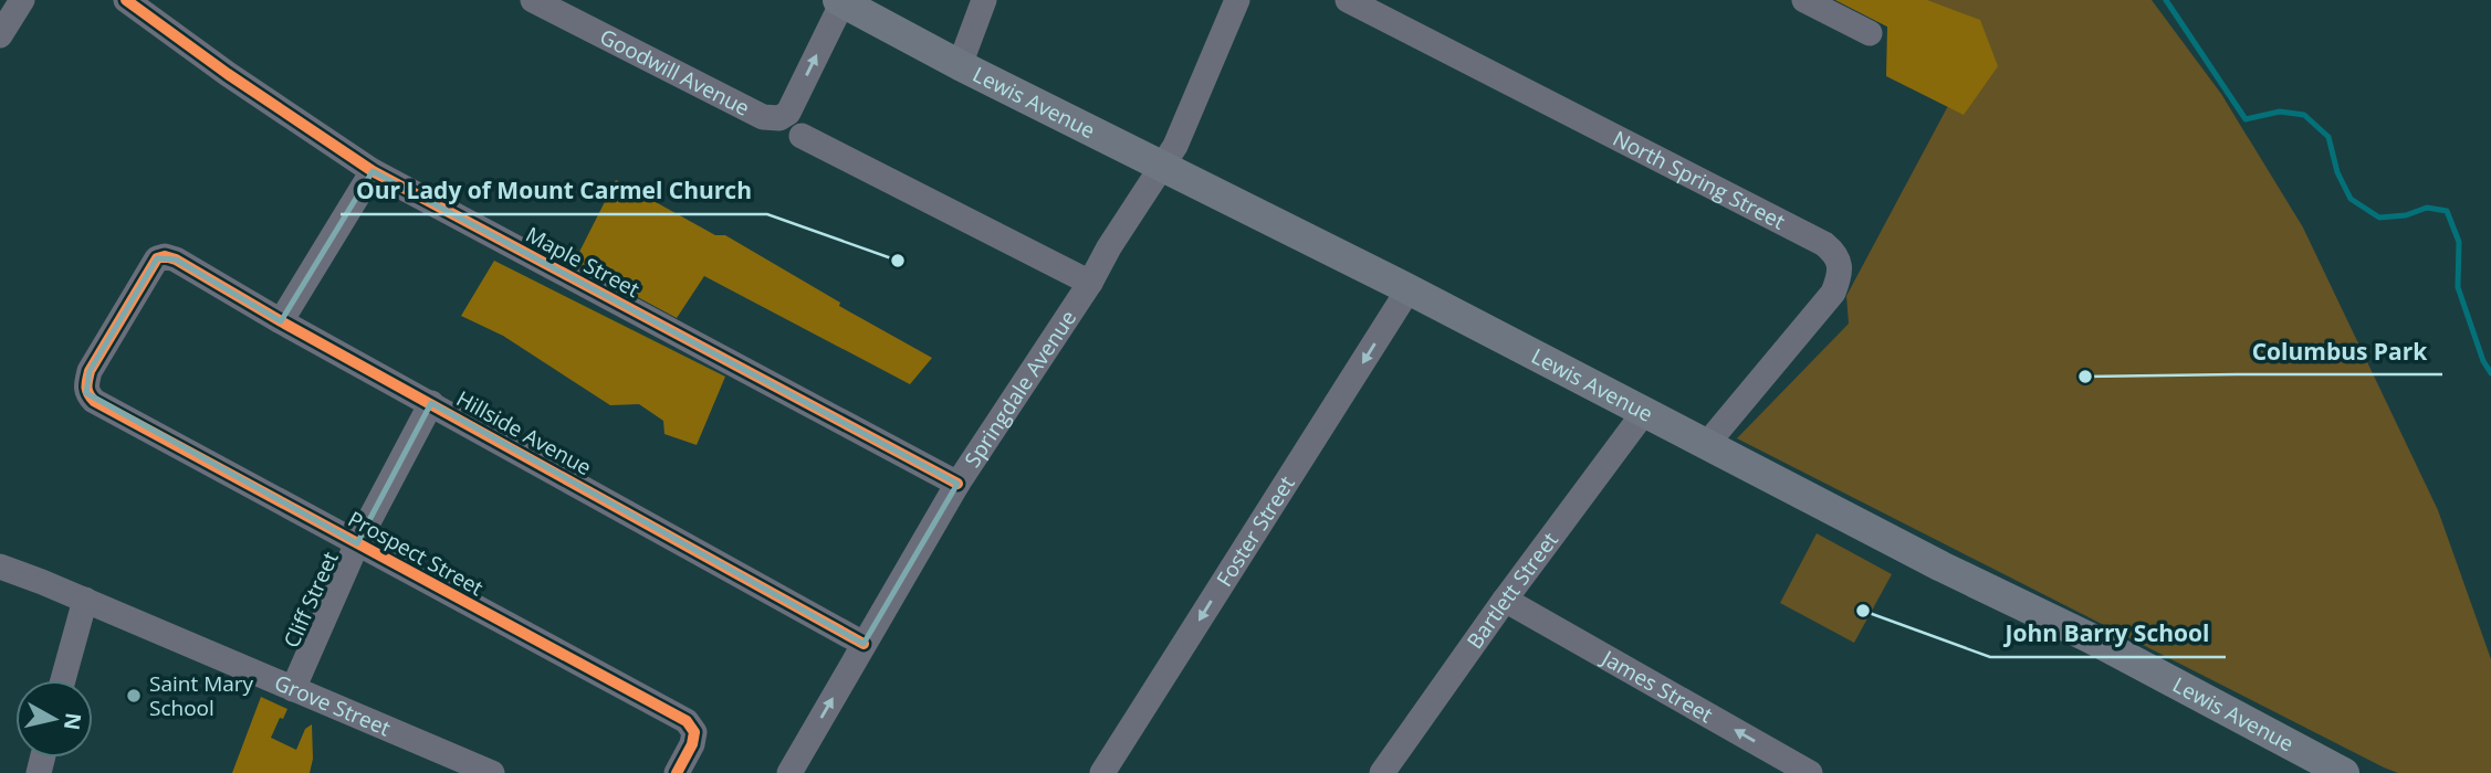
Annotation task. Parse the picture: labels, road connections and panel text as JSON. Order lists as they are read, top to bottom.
{
  "streets": {
    "main road": ["Lewis Avenue"],
    "street": [
      "Goodwill Avenue",
      "North Spring Street",
      "Maple Street",
      "Springdale Avenue",
      "Hillside Avenue",
      "Foster Street",
      "Prospect Street",
      "Bartlett Street",
      "Cliff Street",
      "James Street",
      "Grove Street"
    ]
  },
  "crossings": [
    ["Goodwill Avenue", "Lewis Avenue"],
    ["Lewis Avenue", "North Spring Street"],
    ["Lewis Avenue", "Springdale Avenue"],
    ["Lewis Avenue", "Foster Street"],
    ["Lewis Avenue", "Bartlett Street"],
    ["Maple Street", "Springdale Avenue"],
    ["Springdale Avenue", "Hillside Avenue"],
    ["Hillside Avenue", "Prospect Street"],
    ["Hillside Avenue", "Cliff Street"],
    ["Prospect Street", "Cliff Street"],
    ["Bartlett Street", "James Street"],
    ["Cliff Street", "Grove Street"]
  ],
  "one_way": ["Foster Street", "James Street"],
  "places": [
    "Our Lady of Mount Carmel Church",
    "Columbus Park",
    "John Barry School",
    "Saint Mary School"
  ],
  "north": "right"
}
